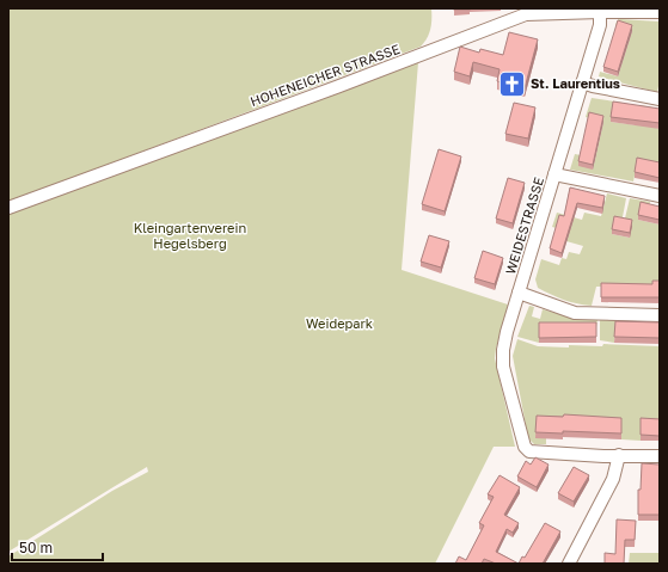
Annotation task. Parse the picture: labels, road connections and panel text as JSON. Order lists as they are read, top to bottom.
{
  "streets": {
    "street": ["HOHENEICHER STRASSE", "WEIDESTRASSE"]
  },
  "crossings": [
    ["HOHENEICHER STRASSE", "WEIDESTRASSE"]
  ],
  "parks": ["Kleingartenverein Hegelsberg", "Weidepark"],
  "places": {
    "church": ["St. Laurentius"]
  },
  "scale_bar": "50 m"
}
